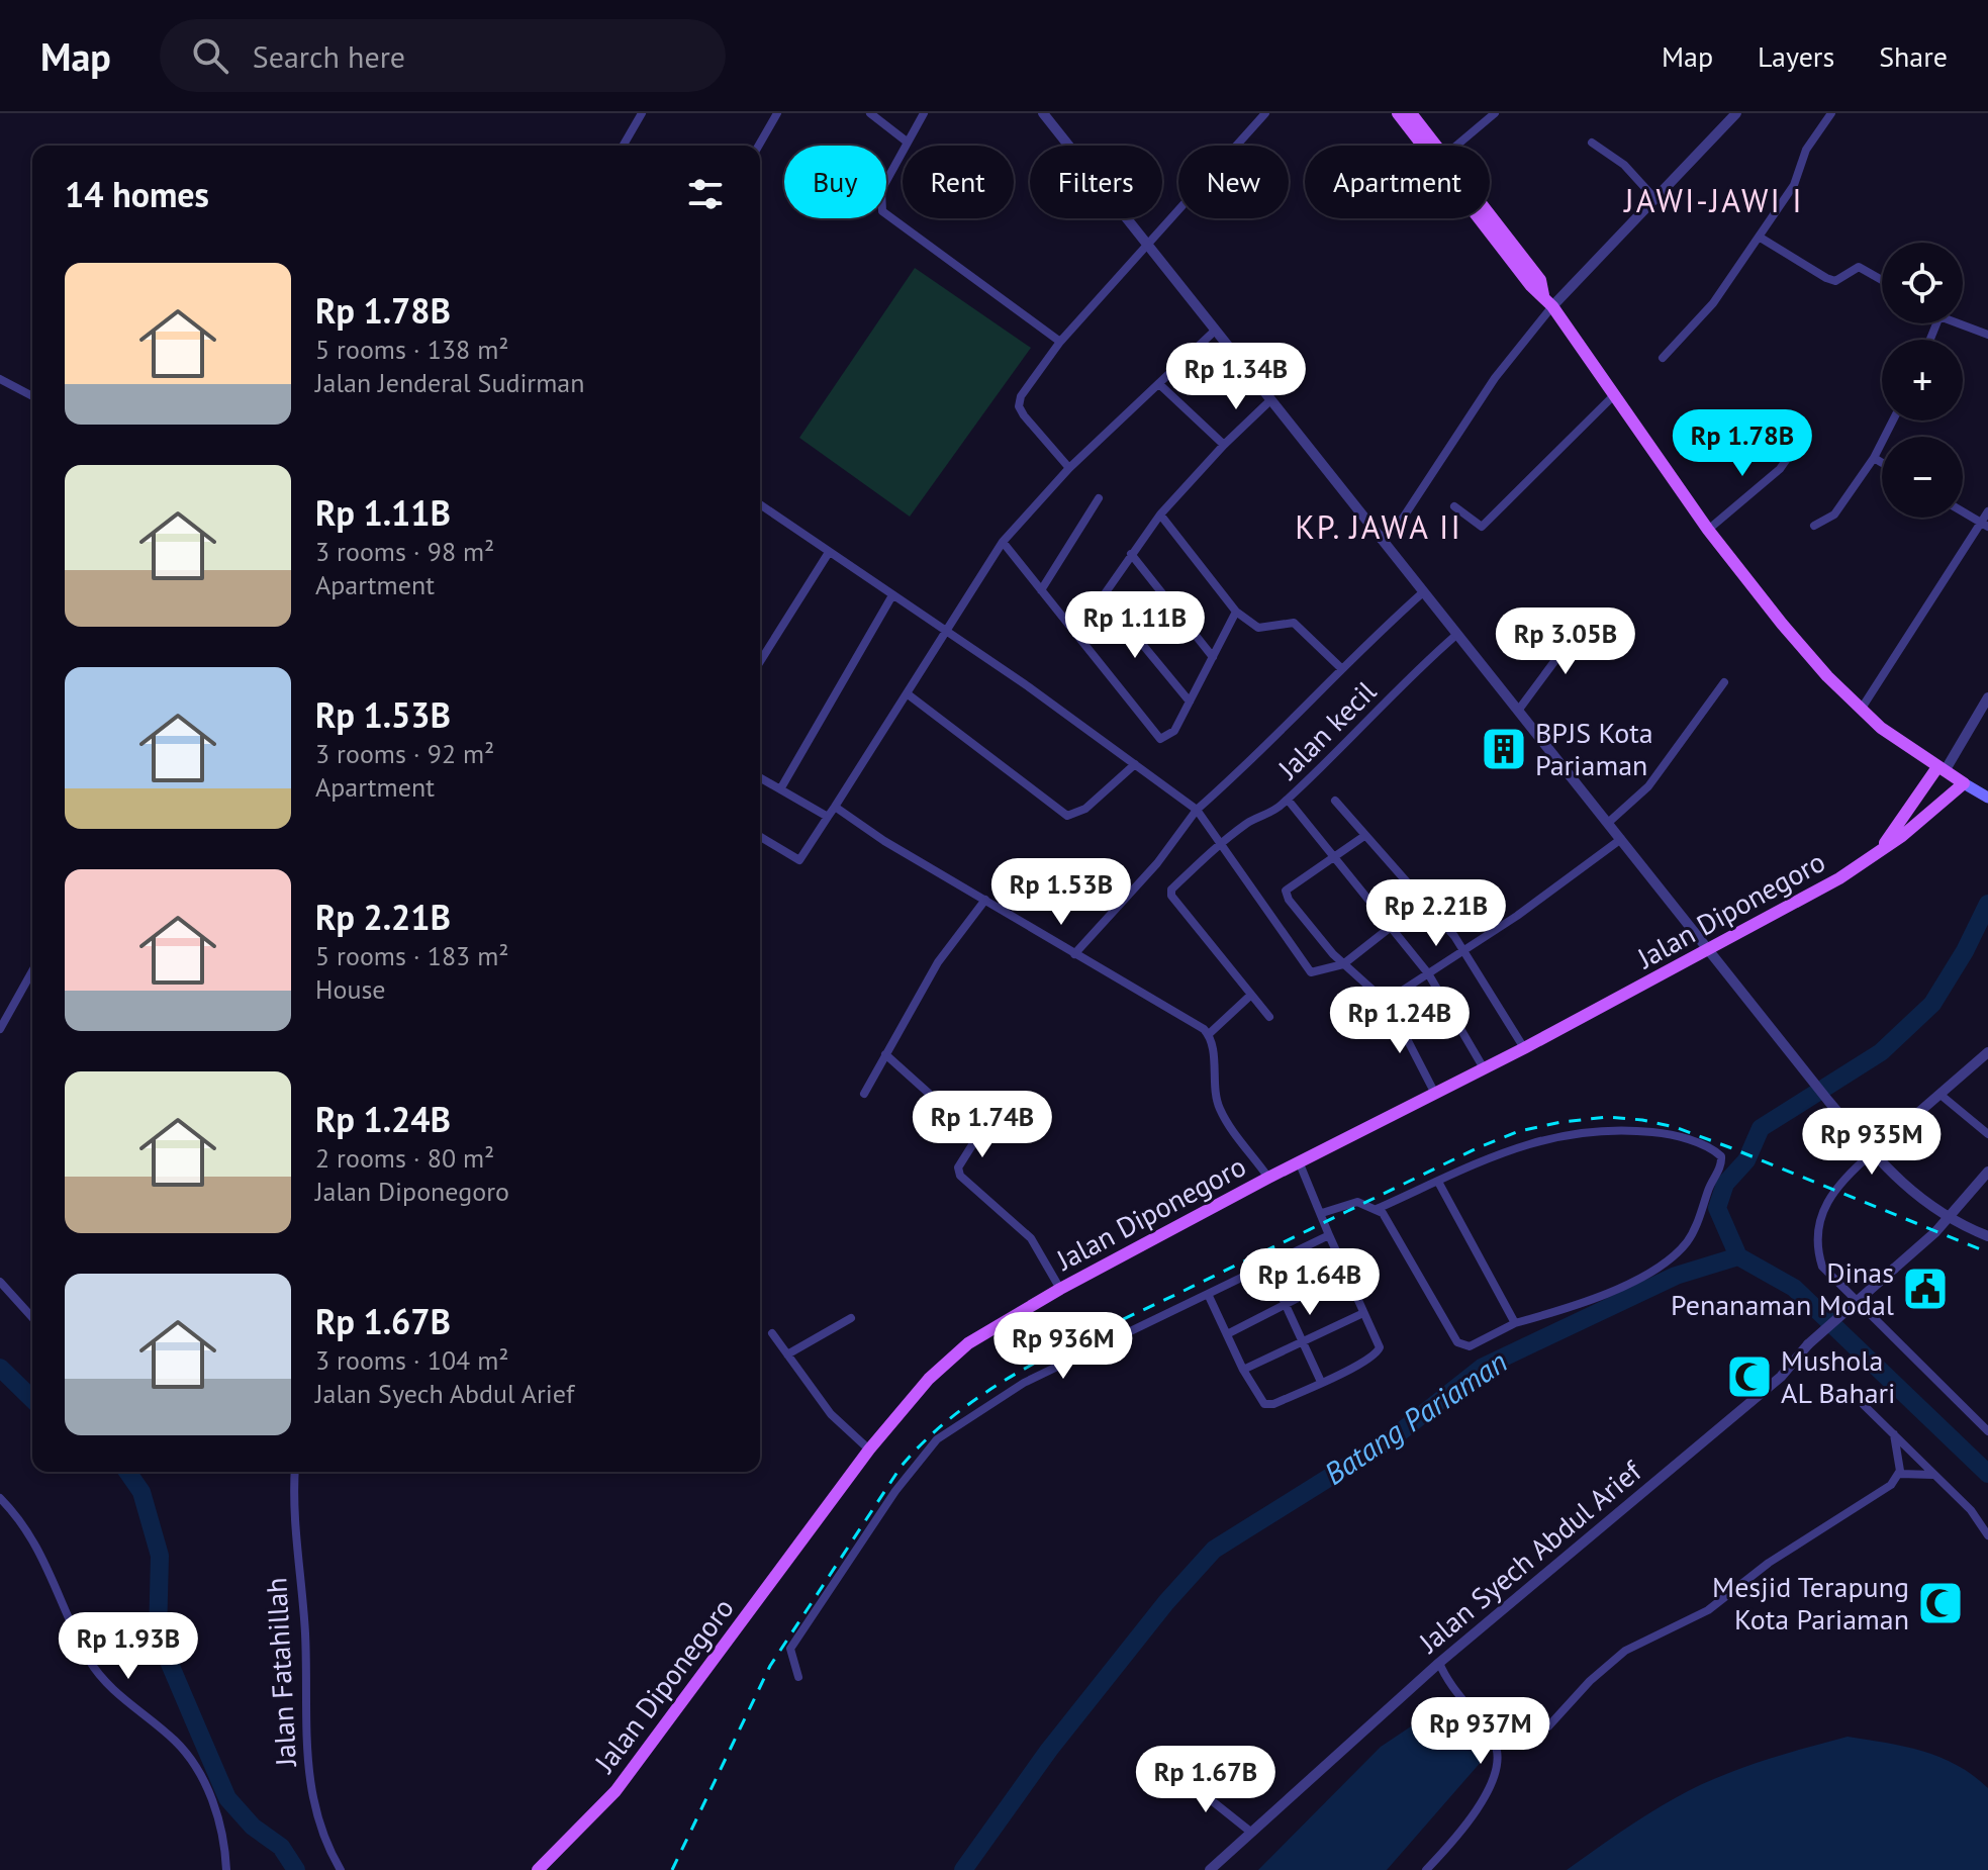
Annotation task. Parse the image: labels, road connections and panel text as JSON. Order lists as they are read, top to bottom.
{
  "streets": {
    "main road": ["Jalan Diponegoro"],
    "street": ["Jalan kecil", "Jalan Syech Abdul Arief", "Jalan Fatahillah"]
  },
  "districts": ["JAWI-JAWI I", "KP. JAWA II"],
  "water": ["Batang Pariaman"],
  "places": {
    "building": ["BPJS Kota Pariaman"],
    "public building": ["Dinas Penanaman Modal"],
    "mosque": ["Mushola AL Bahari", "Mesjid Terapung Kota Pariaman"]
  },
  "page": {
    "header": "Map",
    "search": "Search here",
    "nav": ["Map", "Layers", "Share"],
    "chip": [
      "Buy",
      "Rent",
      "Filters",
      "New",
      "Apartment"
    ],
    "heading": "14 homes",
    "map_buttons": ["+", "−"],
    "list": [
      {
        "name": "Rp 1.78B",
        "note": "5 rooms · 138 m² · Jalan Jenderal Sudirman"
      },
      {
        "name": "Rp 1.11B",
        "note": "3 rooms · 98 m² · Apartment"
      },
      {
        "name": "Rp 1.53B",
        "note": "3 rooms · 92 m² · Apartment"
      },
      {
        "name": "Rp 2.21B",
        "note": "5 rooms · 183 m² · House"
      },
      {
        "name": "Rp 1.24B",
        "note": "2 rooms · 80 m² · Jalan Diponegoro"
      },
      {
        "name": "Rp 1.67B",
        "note": "3 rooms · 104 m² · Jalan Syech Abdul Arief"
      }
    ],
    "price": [
      "Rp 1.34B",
      "Rp 1.78B",
      "Rp 1.11B",
      "Rp 3.05B",
      "Rp 1.53B",
      "Rp 2.21B",
      "Rp 1.24B",
      "Rp 1.74B",
      "Rp 935M",
      "Rp 1.64B",
      "Rp 936M",
      "Rp 1.93B",
      "Rp 937M",
      "Rp 1.67B"
    ]
  }
}
